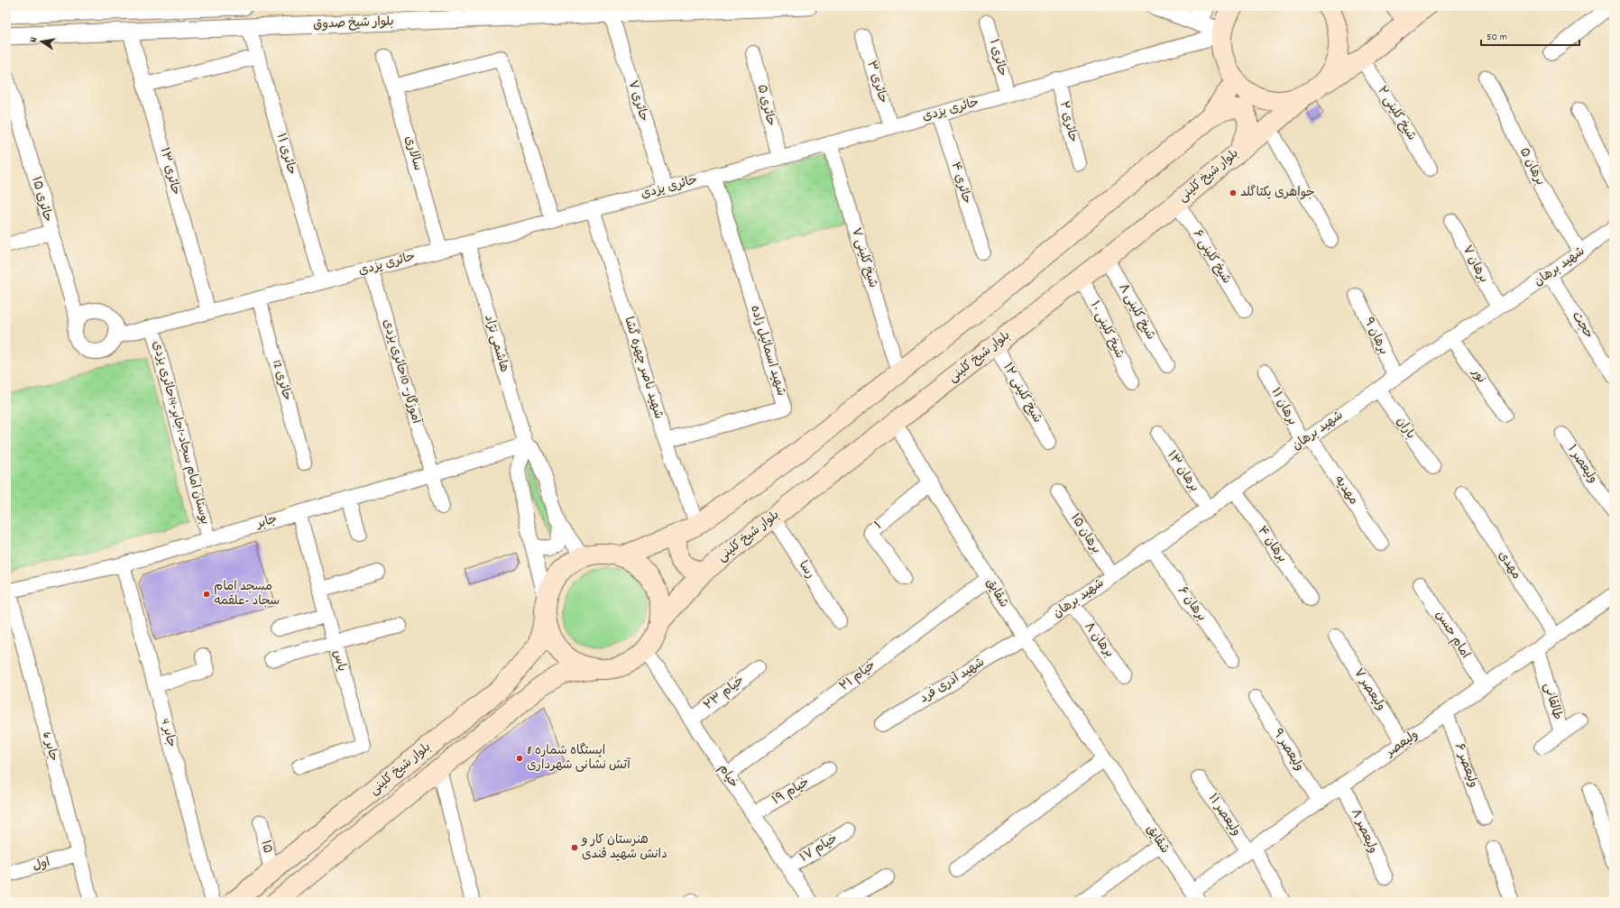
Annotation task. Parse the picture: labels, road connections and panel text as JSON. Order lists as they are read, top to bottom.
{
  "streets": {
    "main road": ["بلوار شیخ کلینی"],
    "street": [
      "بلوار شیخ صدوق",
      "حائری ۱",
      "حائری ۳",
      "حائری ۷",
      "حائری ۵",
      "حائری یزدی",
      "شیخ کلینی ۲",
      "حائری ۲",
      "سالاری",
      "حائری ۱۱",
      "برهان ۵",
      "حائری ۱۳",
      "حائری ۴",
      "حائری ۱۵",
      "شیخ کلینی ۶",
      "شیخ کلینی ۷",
      "برهان ۷",
      "شهید برهان",
      "شیخ کلینی ۸",
      "حجت",
      "شیخ کلینی ۱۰",
      "برهان ۹",
      "هاشمی نژاد",
      "شهید اسمائیل زاده",
      "شهید ناصر چهره گشا",
      "آموزگار- 10حائری یزدی",
      "نور",
      "حائری 12",
      "شیخ کلینی ۱۲",
      "برهان ۱۱",
      "باران",
      "بوستان امام سجاد-1جابر-14حائری یزدی",
      "ولیعصر ۱",
      "برهان ۱۳",
      "مهدیه",
      "جابر",
      "۱",
      "برهان ۱۵",
      "برهان ۴",
      "مهدی",
      "رسا",
      "شقایق",
      "برهان ۶",
      "امام حسن",
      "برهان ۸",
      "یاس",
      "خیام ۲۱",
      "شهید آذری فرد",
      "ولیعصر ۷",
      "خیام ۲۳",
      "طالقانی",
      "جابر 4",
      "ولیعصر",
      "جابر 6",
      "ولیعصر ۹",
      "ولیعصر ۶",
      "خیام",
      "خیام ۱۹",
      "ولیعصر ۱۱",
      "ولیعصر ۸",
      "۱۵",
      "خیام ۱۷",
      "اول"
    ]
  },
  "crossings": [
    ["بلوار شیخ صدوق", "حائری ۷"],
    ["بلوار شیخ صدوق", "حائری ۱۱"],
    ["بلوار شیخ صدوق", "حائری ۱۳"],
    ["حائری ۱", "حائری یزدی"],
    ["حائری ۳", "حائری یزدی"],
    ["حائری ۷", "حائری یزدی"],
    ["حائری ۵", "حائری یزدی"],
    ["حائری یزدی", "حائری ۲"],
    ["حائری یزدی", "سالاری"],
    ["حائری یزدی", "حائری ۱۱"],
    ["حائری یزدی", "حائری ۱۳"],
    ["حائری یزدی", "حائری ۴"],
    ["حائری یزدی", "حائری ۱۵"],
    ["حائری یزدی", "شیخ کلینی ۷"],
    ["حائری یزدی", "هاشمی نژاد"],
    ["حائری یزدی", "شهید اسمائیل زاده"],
    ["حائری یزدی", "شهید ناصر چهره گشا"],
    ["حائری یزدی", "آموزگار- 10حائری یزدی"],
    ["حائری یزدی", "حائری 12"],
    ["حائری یزدی", "بوستان امام سجاد-1جابر-14حائری یزدی"],
    ["شیخ کلینی ۲", "بلوار شیخ کلینی"],
    ["برهان ۵", "شهید برهان"],
    ["بلوار شیخ کلینی", "شیخ کلینی ۶"],
    ["بلوار شیخ کلینی", "شیخ کلینی ۸"],
    ["بلوار شیخ کلینی", "شیخ کلینی ۱۰"],
    ["بلوار شیخ کلینی", "شیخ کلینی ۱۲"],
    ["بلوار شیخ کلینی", "رسا"],
    ["بلوار شیخ کلینی", "شقایق"],
    ["بلوار شیخ کلینی", "خیام"],
    ["بلوار شیخ کلینی", "۱۵"],
    ["برهان ۷", "شهید برهان"],
    ["شهید برهان", "حجت"],
    ["شهید برهان", "برهان ۹"],
    ["شهید برهان", "نور"],
    ["شهید برهان", "برهان ۱۱"],
    ["شهید برهان", "باران"],
    ["شهید برهان", "برهان ۱۳"],
    ["شهید برهان", "مهدیه"],
    ["شهید برهان", "برهان ۱۵"],
    ["شهید برهان", "برهان ۴"],
    ["شهید برهان", "شقایق"],
    ["شهید برهان", "برهان ۶"],
    ["شهید برهان", "برهان ۸"],
    ["شهید برهان", "شهید آذری فرد"],
    ["هاشمی نژاد", "جابر"],
    ["شهید اسمائیل زاده", "شهید ناصر چهره گشا"],
    ["آموزگار- 10حائری یزدی", "جابر"],
    ["برهان ۱۱", "مهدیه"],
    ["بوستان امام سجاد-1جابر-14حائری یزدی", "جابر"],
    ["جابر", "یاس"],
    ["جابر", "جابر 4"],
    ["جابر", "جابر 6"],
    ["۱", "شقایق"],
    ["مهدی", "ولیعصر"],
    ["شقایق", "خیام ۲۱"],
    ["شقایق", "شهید آذری فرد"],
    ["شقایق", "ولیعصر"],
    ["امام حسن", "ولیعصر"],
    ["خیام ۲۱", "خیام"],
    ["ولیعصر ۷", "ولیعصر"],
    ["خیام ۲۳", "خیام"],
    ["طالقانی", "ولیعصر"],
    ["ولیعصر", "ولیعصر ۹"],
    ["ولیعصر", "ولیعصر ۶"],
    ["ولیعصر", "ولیعصر ۱۱"],
    ["ولیعصر", "ولیعصر ۸"],
    ["جابر 6", "اول"],
    ["خیام", "خیام ۱۹"],
    ["خیام", "خیام ۱۷"]
  ],
  "places": [
    "جواهری یکتاگلد",
    "مسجد امام سجاد -علقمه",
    "ایستگاه شماره 8 آتش نشانی شهرداری",
    "هنرستان کار و دانش شهید قندی"
  ],
  "scale_bar": "50 m",
  "north": "left"
}
